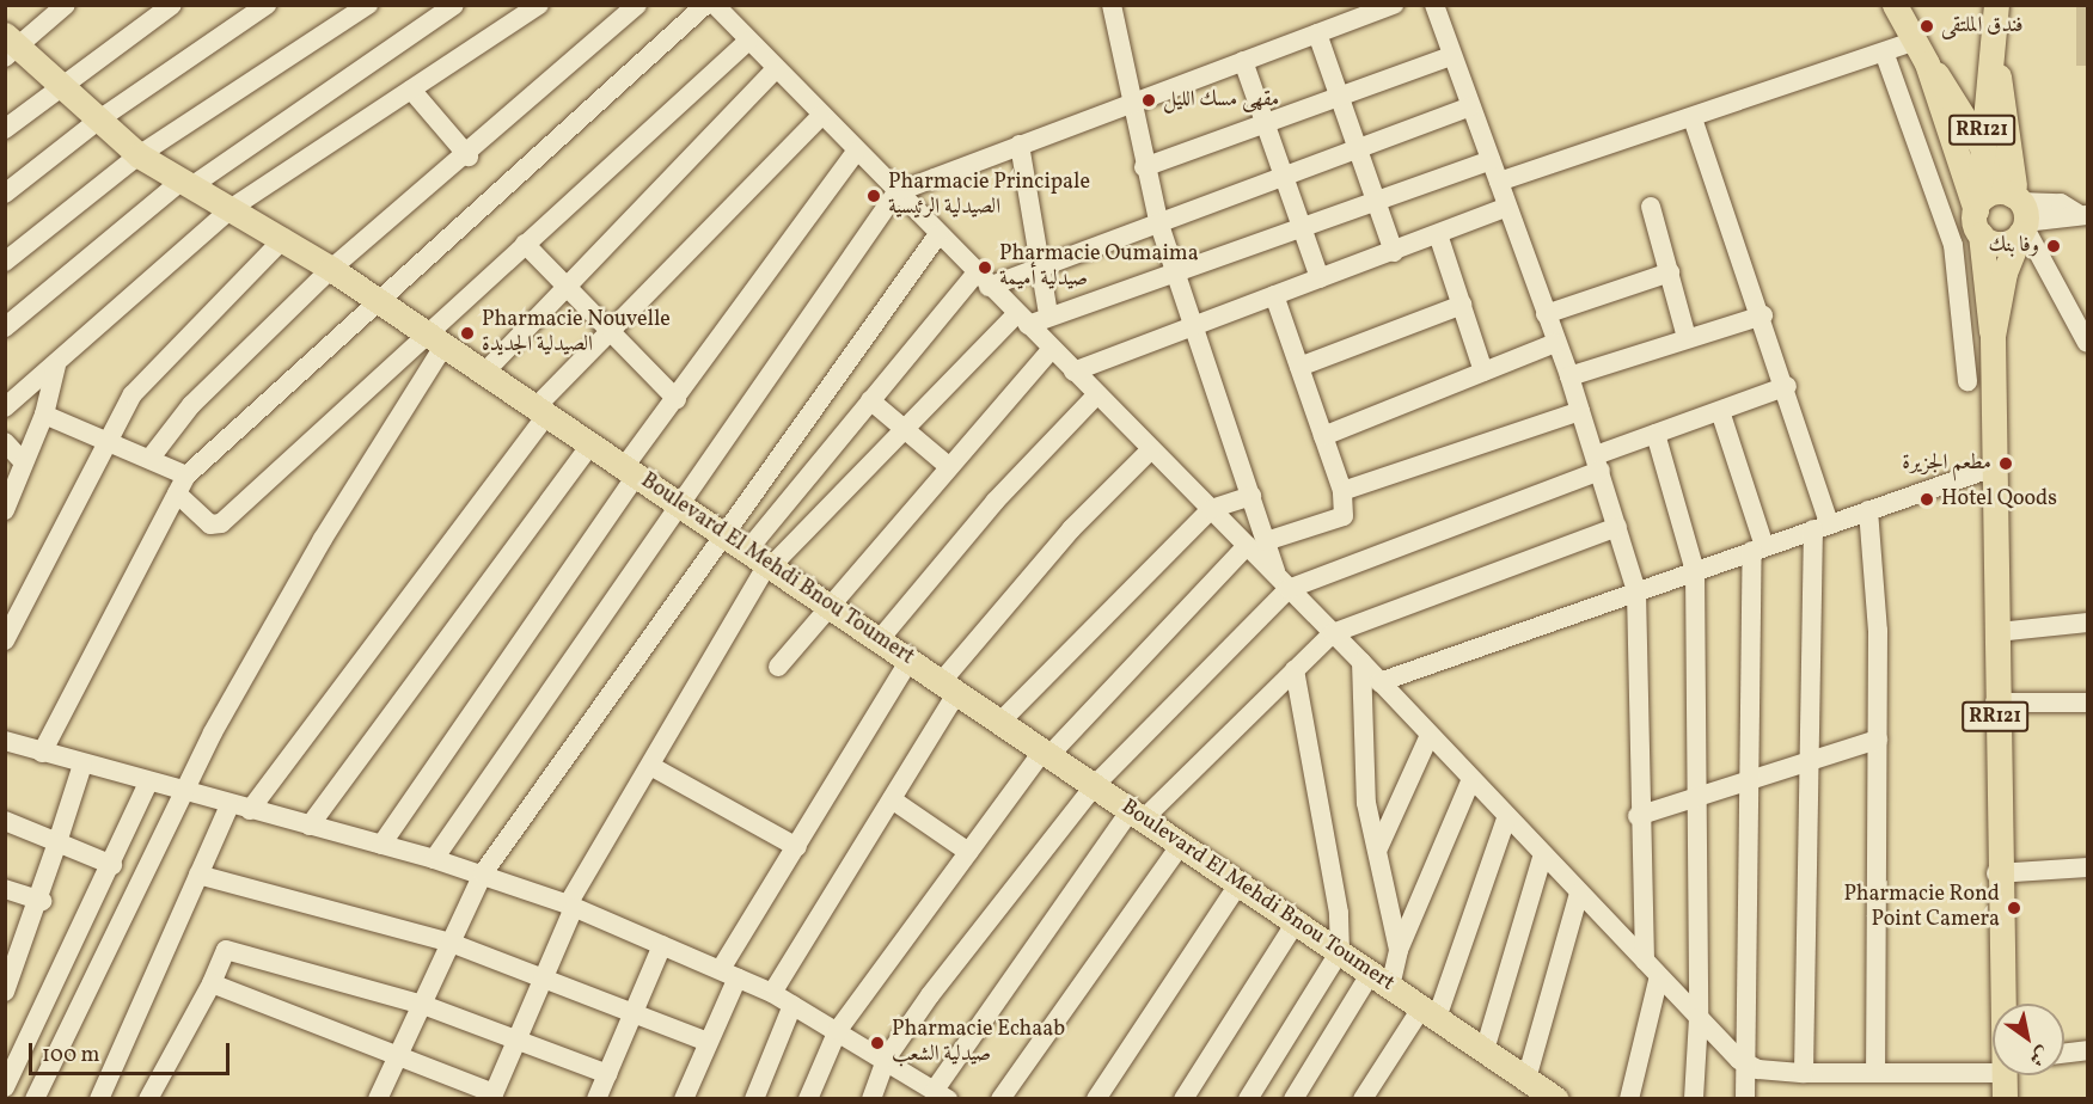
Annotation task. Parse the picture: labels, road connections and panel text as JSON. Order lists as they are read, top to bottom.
{
  "streets": {
    "main road": ["RR121", "Boulevard El Mehdi Bnou Toumert"]
  },
  "places": [
    "فندق الملتقى",
    "مقهى مسك الليل",
    "Pharmacie Principale الصيدلية الرئيسية",
    "وفا بنك",
    "Pharmacie Oumaima صيدلية أميمة",
    "Pharmacie Nouvelle الصيدلية الجديدة",
    "مطعم الجزيرة",
    "Hotel Qoods",
    "Pharmacie Rond Point Camera",
    "Pharmacie Echaab صيدلية الشعب"
  ],
  "scale_bar": "100 m",
  "north": "bottom right"
}
